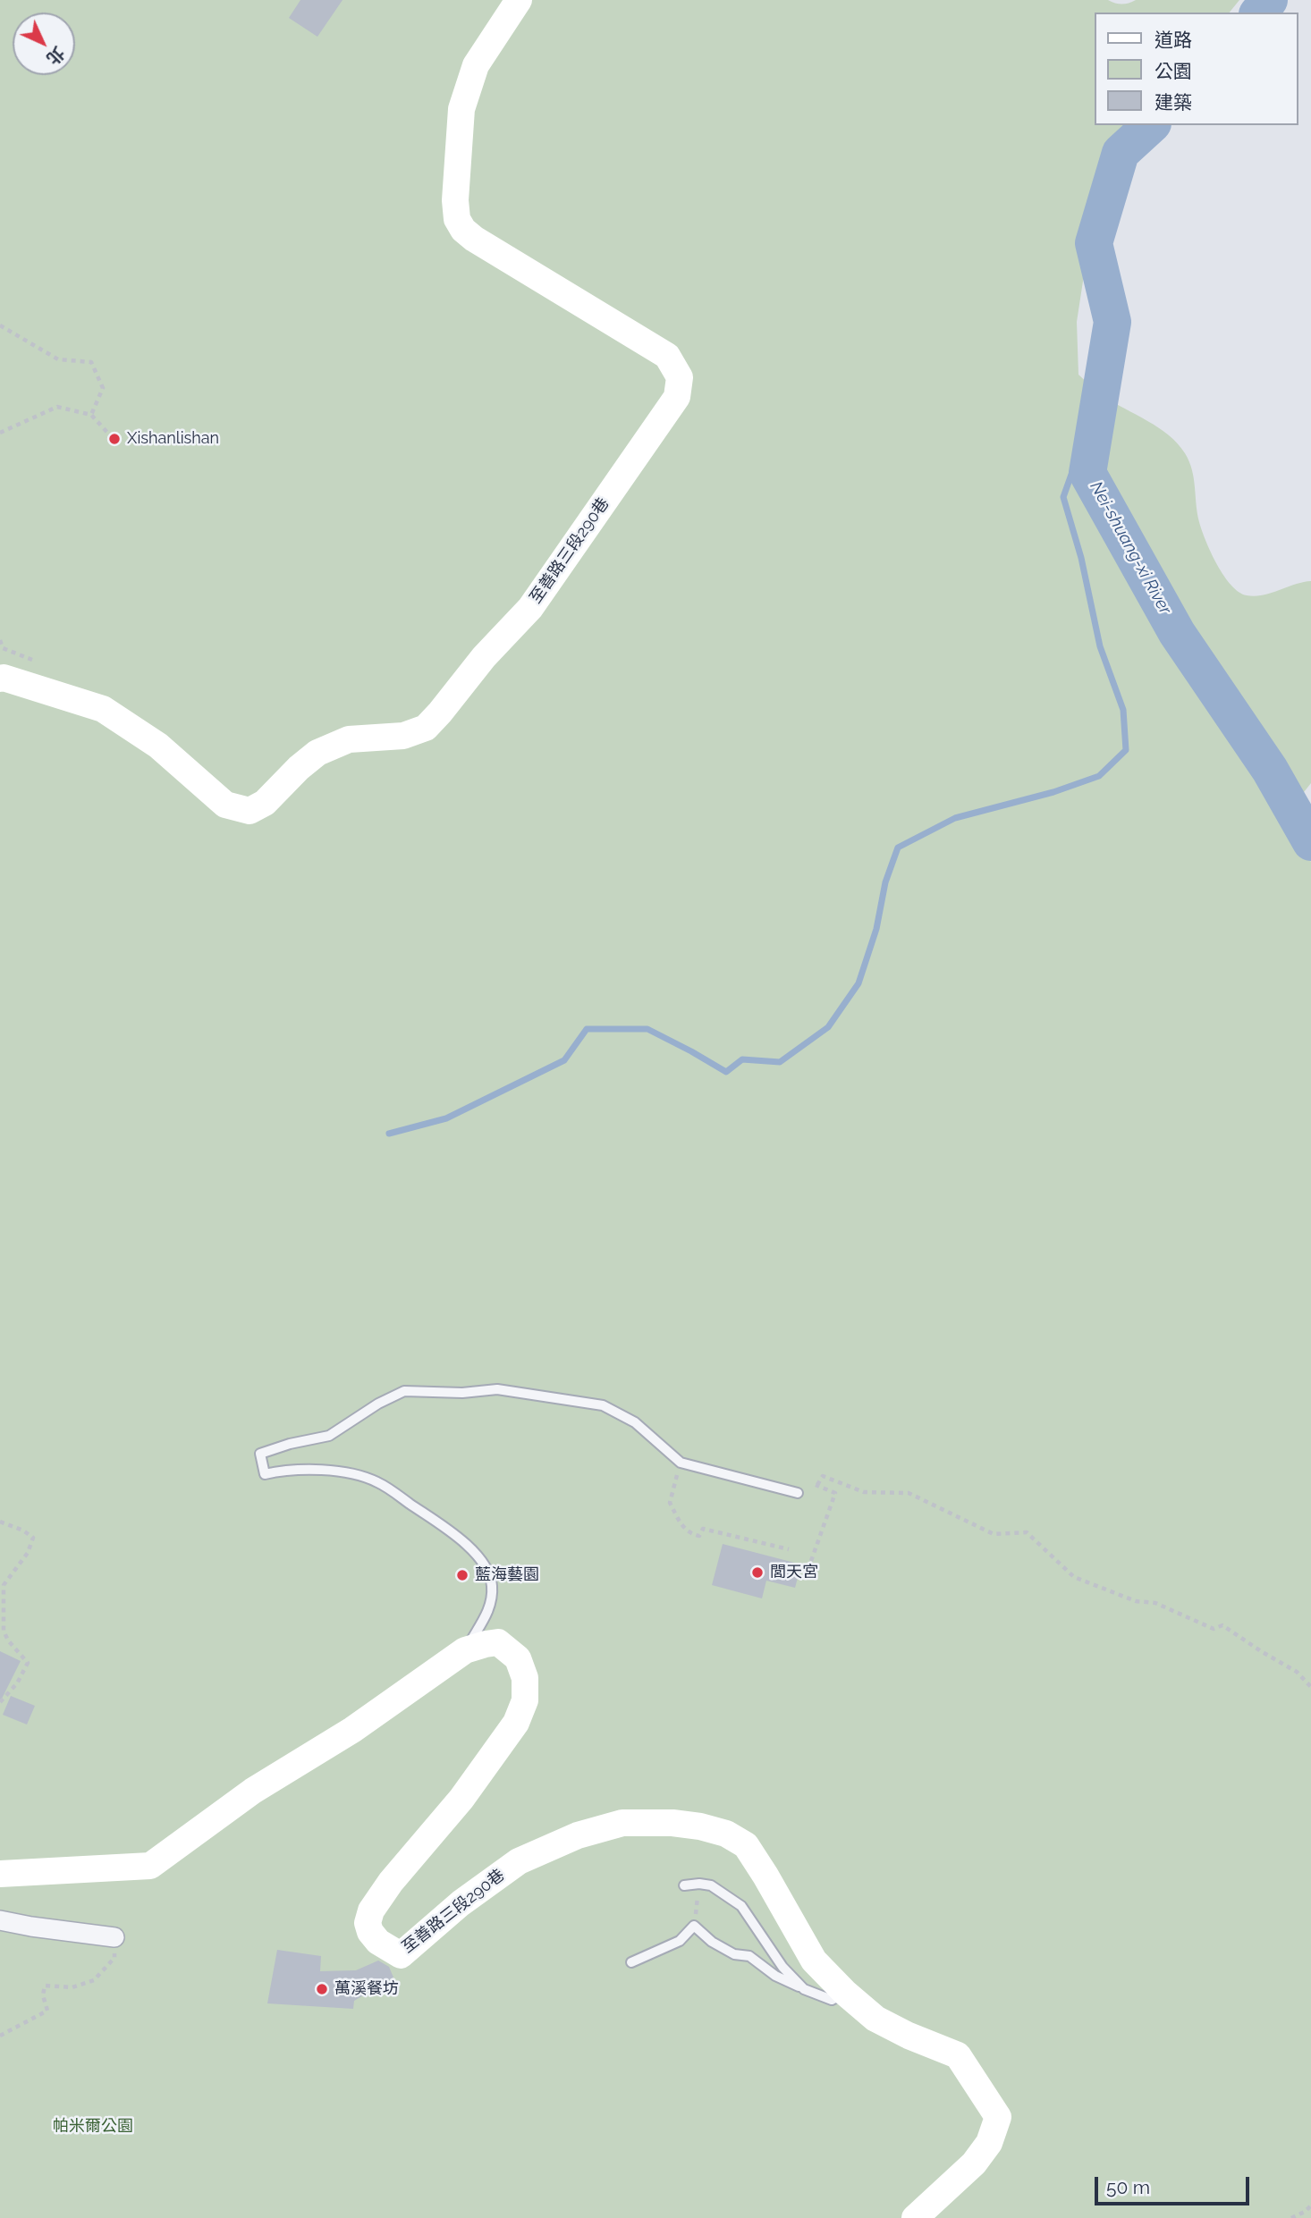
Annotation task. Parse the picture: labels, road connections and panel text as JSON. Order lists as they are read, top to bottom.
{
  "streets": {
    "street": ["至善路三段290巷"]
  },
  "water": ["Nei-shuang-xi River"],
  "parks": ["帕米爾公園"],
  "places": [
    "Xishanlishan",
    "閭天宮",
    "藍海藝園",
    "萬溪餐坊"
  ],
  "legend": ["道路", "公園", "建築"],
  "scale_bar": "50 m",
  "north": "bottom right"
}
